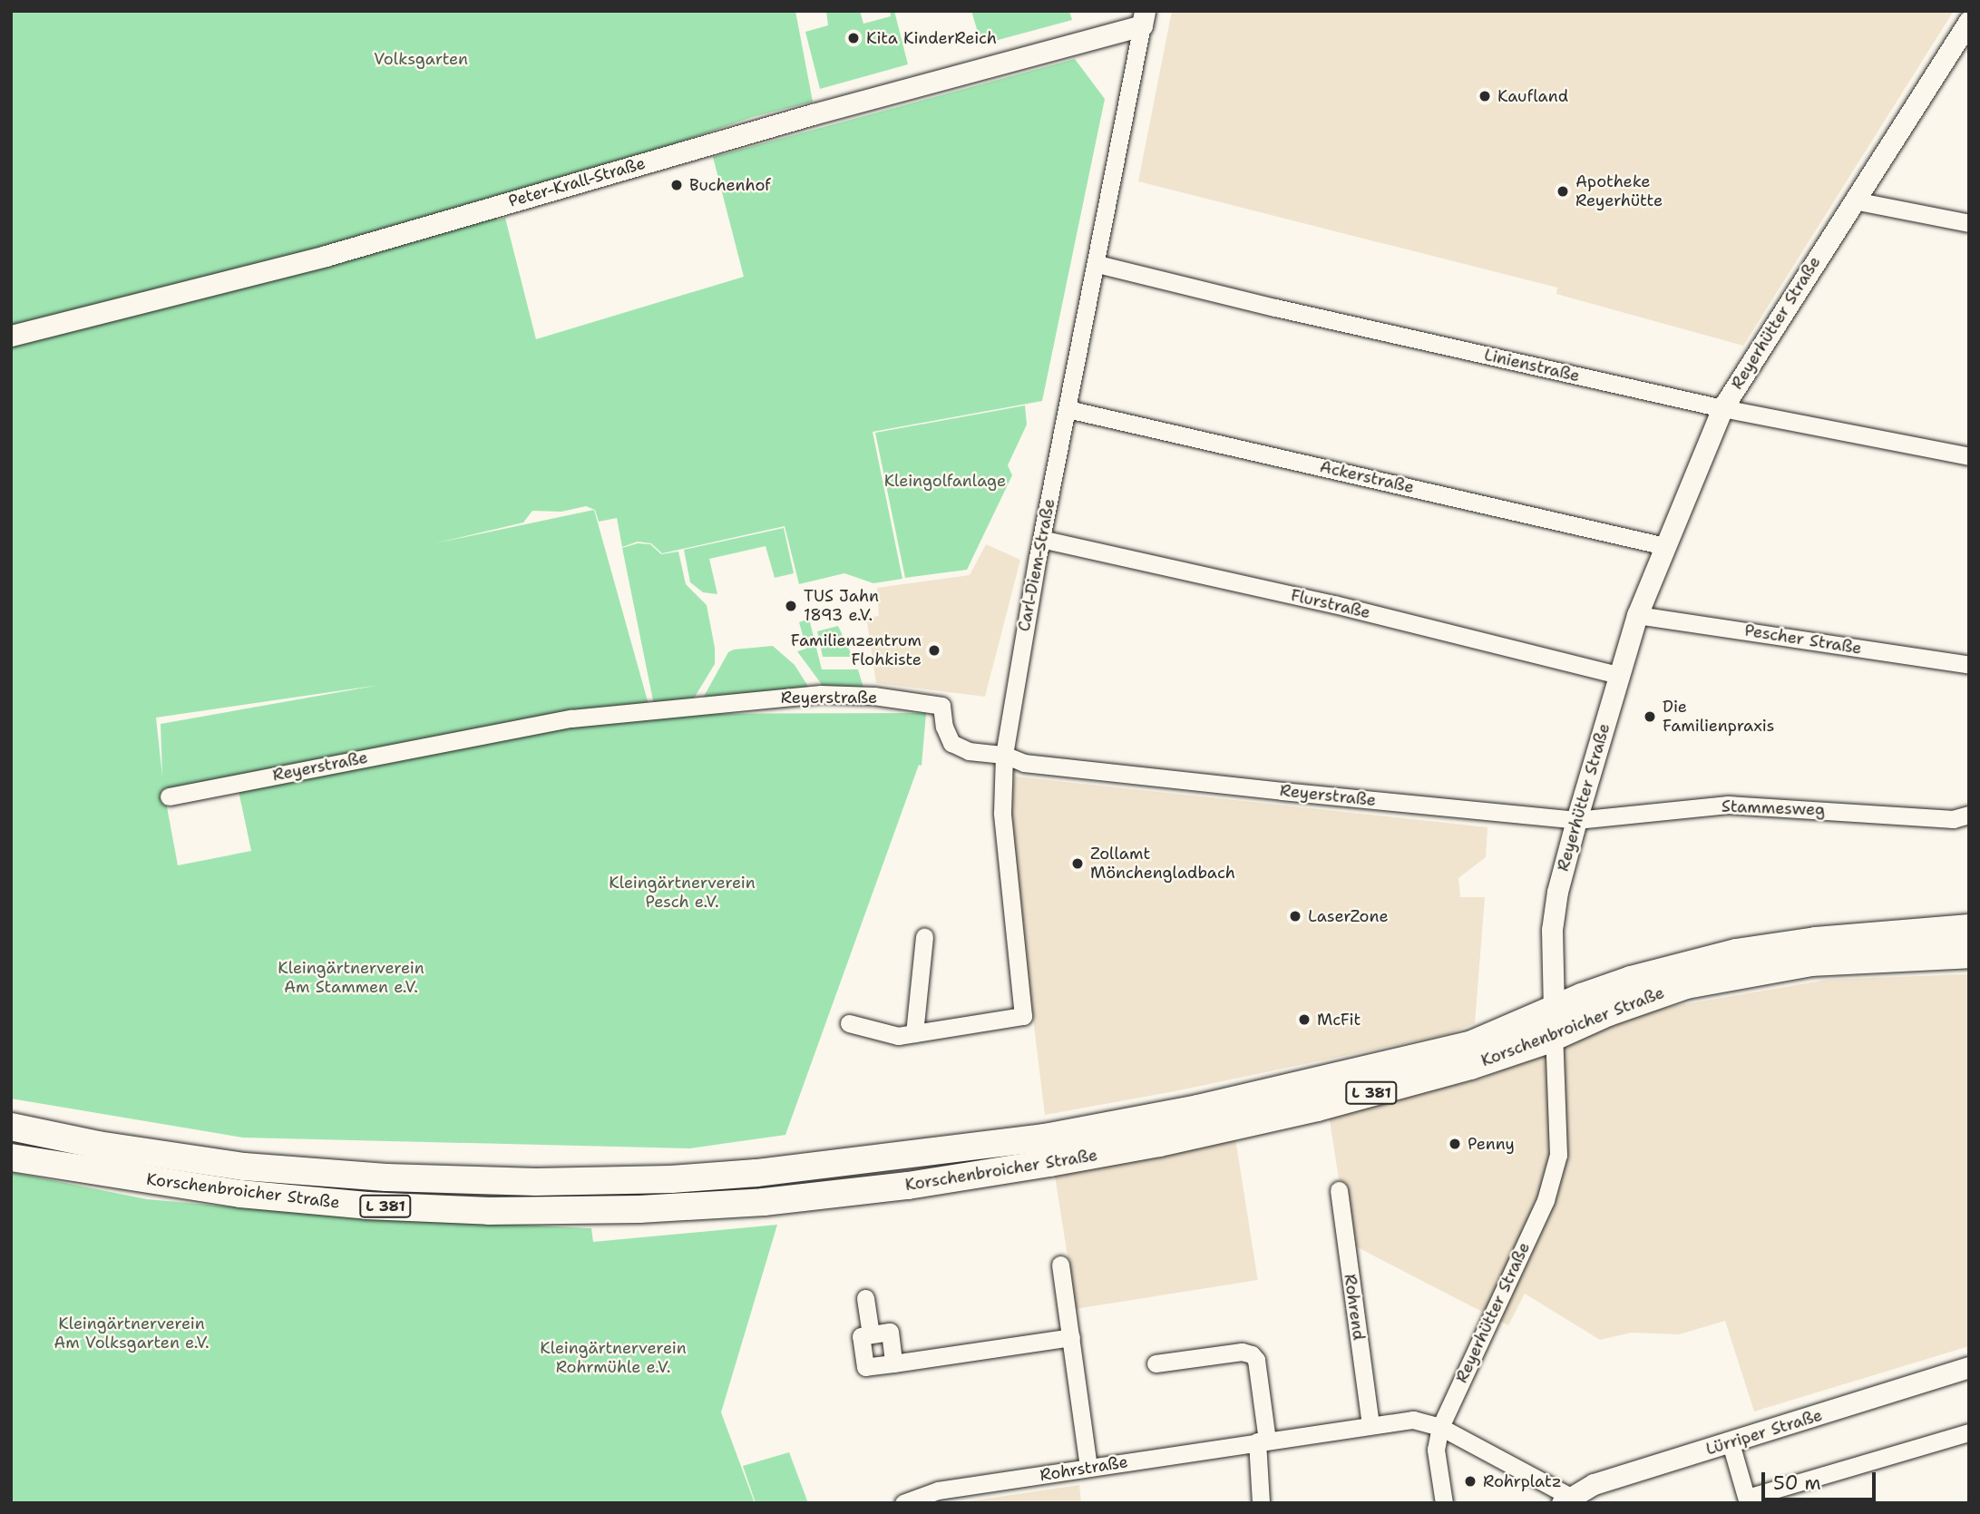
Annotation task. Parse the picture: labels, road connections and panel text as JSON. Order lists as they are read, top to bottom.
{
  "streets": {
    "main road": ["Korschenbroicher Straße", "L 381"],
    "street": [
      "Peter-Krall-Straße",
      "Reyerhütter Straße",
      "Linienstraße",
      "Ackerstraße",
      "Carl-Diem-Straße",
      "Flurstraße",
      "Pescher Straße",
      "Reyerstraße",
      "Stammesweg",
      "Rohrend",
      "Lürriper Straße",
      "Rohrstraße"
    ]
  },
  "crossings": [
    ["Peter-Krall-Straße", "Carl-Diem-Straße"],
    ["Reyerhütter Straße", "Linienstraße"],
    ["Reyerhütter Straße", "Ackerstraße"],
    ["Reyerhütter Straße", "Flurstraße"],
    ["Reyerhütter Straße", "Pescher Straße"],
    ["Reyerhütter Straße", "Reyerstraße"],
    ["Reyerhütter Straße", "Stammesweg"],
    ["Reyerhütter Straße", "Korschenbroicher Straße"],
    ["Reyerhütter Straße", "Rohrstraße"],
    ["Linienstraße", "Carl-Diem-Straße"],
    ["Ackerstraße", "Carl-Diem-Straße"],
    ["Carl-Diem-Straße", "Flurstraße"],
    ["Carl-Diem-Straße", "Reyerstraße"],
    ["Reyerstraße", "Stammesweg"],
    ["Rohrend", "Rohrstraße"],
    ["Lürriper Straße", "Rohrstraße"]
  ],
  "parks": [
    "Volksgarten",
    "Kleingolfanlage",
    "Kleingärtnerverein Pesch e.V.",
    "Kleingärtnerverein Am Stammen e.V.",
    "Kleingärtnerverein Am Volksgarten e.V.",
    "Kleingärtnerverein Rohrmühle e.V."
  ],
  "places": [
    "Kita KinderReich",
    "Kaufland",
    "Buchenhof",
    "Apotheke Reyerhütte",
    "TUS Jahn 1893 e.V.",
    "Familienzentrum Flohkiste",
    "Die Familienpraxis",
    "Zollamt Mönchengladbach",
    "LaserZone",
    "McFit",
    "Penny",
    "Rohrplatz"
  ],
  "scale_bar": "50 m"
}
